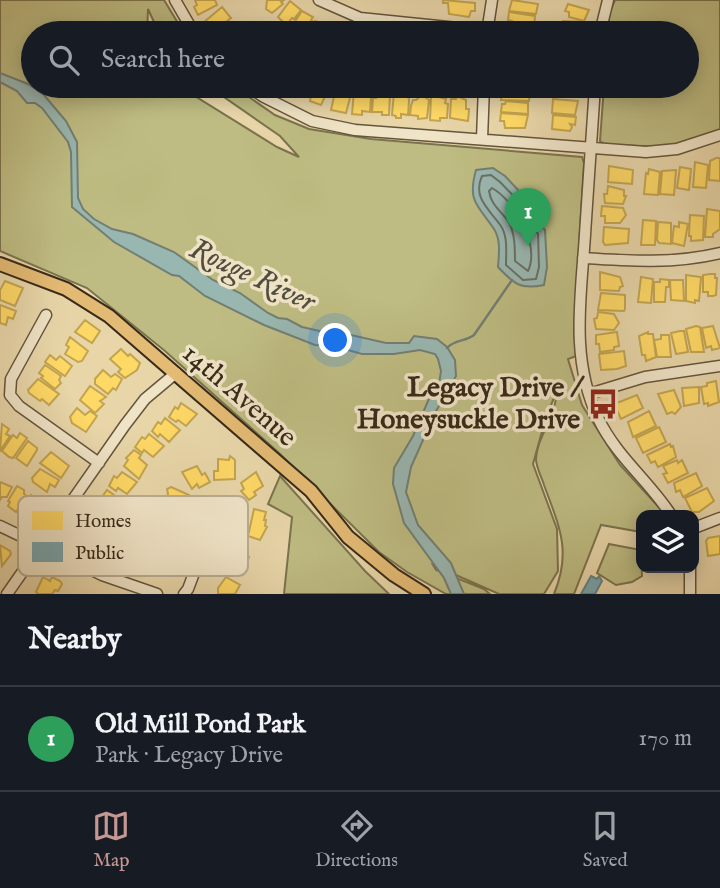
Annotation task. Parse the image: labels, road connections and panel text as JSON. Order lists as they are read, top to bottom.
{
  "streets": {
    "main road": ["14th Avenue"]
  },
  "water": ["Rouge River"],
  "places": {
    "bus stop": ["Legacy Drive / Honeysuckle Drive"]
  },
  "legend": ["Homes", "Public"],
  "page": {
    "search": "Search here",
    "pins": "1",
    "heading": "Nearby",
    "list": [
      {
        "mark": "1",
        "name": "Old Mill Pond Park",
        "note": "Park · Legacy Drive",
        "value": "170 m"
      }
    ],
    "nav": ["Map", "Directions", "Saved"]
  }
}
